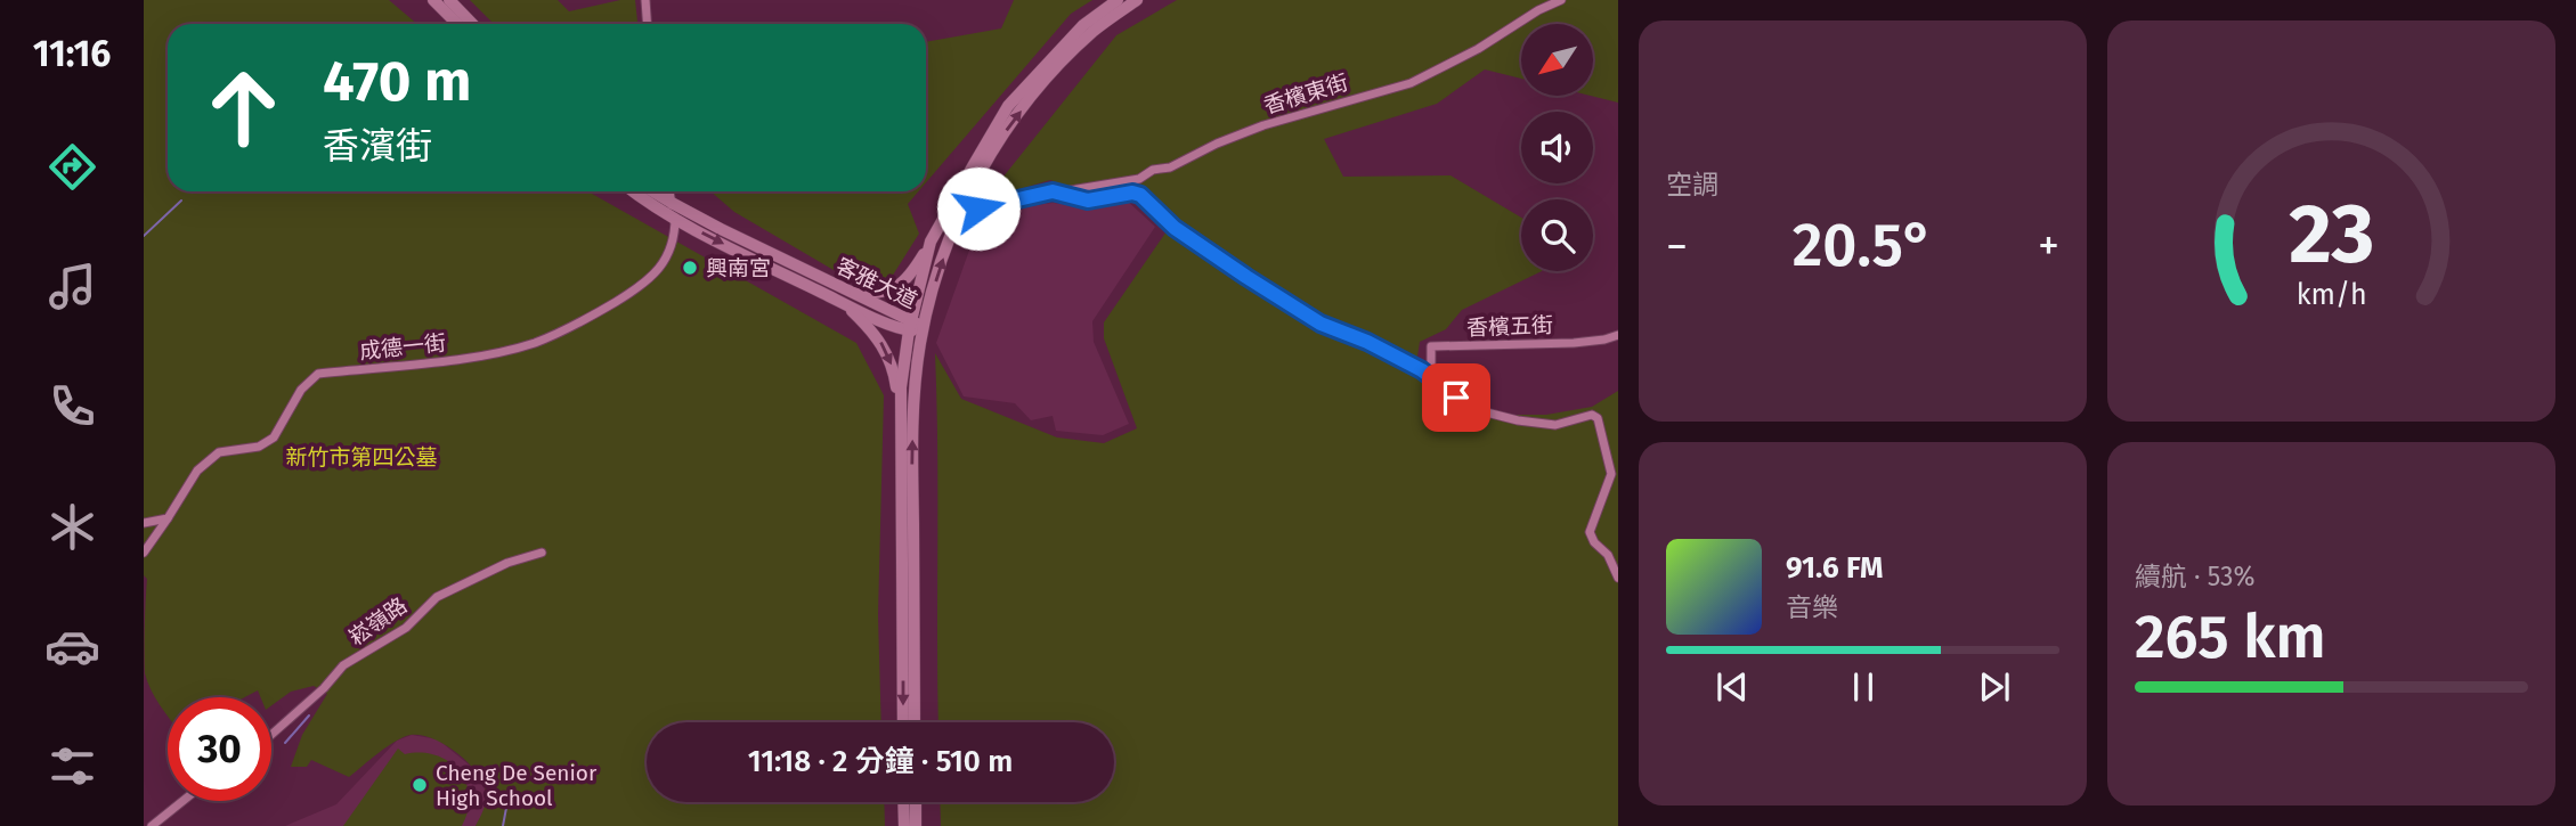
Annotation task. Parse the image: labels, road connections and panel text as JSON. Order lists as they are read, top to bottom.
{
  "streets": {
    "street": [
      "香檳東街",
      "客雅大道",
      "香檳五街",
      "成德一街",
      "崧嶺路"
    ]
  },
  "crossings": [
    ["客雅大道", "成德一街"]
  ],
  "parks": ["新竹市第四公墓"],
  "places": ["興南宮", "Cheng De Senior High School"],
  "north": "bottom left",
  "page": {
    "tabs": "11:16",
    "tile": [
      "空調",
      ["續航 · 53%", "265 km"]
    ],
    "turn": ["470 m", "香濱街"],
    "heat": ["−", "20.5°", "+"],
    "song": ["91.6 FM", "音樂"],
    "limit": "30",
    "trip": "11:18 · 2 分鐘 · 510 m",
    "gauge": ["23", "km/h"]
  }
}
